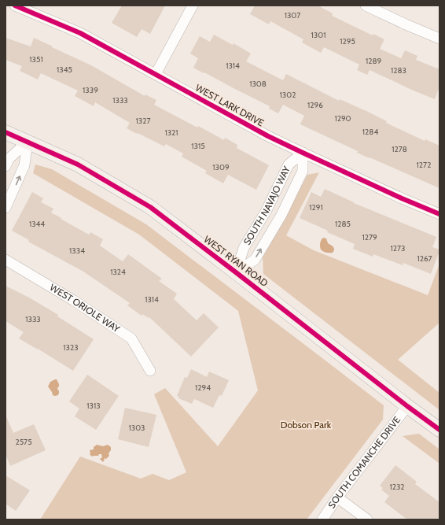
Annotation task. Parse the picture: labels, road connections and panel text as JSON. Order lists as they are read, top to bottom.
{
  "streets": {
    "street": [
      "WEST LARK DRIVE",
      "SOUTH NAVAJO WAY",
      "WEST RYAN ROAD",
      "WEST ORIOLE WAY",
      "SOUTH COMANCHE DRIVE"
    ]
  },
  "crossings": [
    ["WEST LARK DRIVE", "SOUTH NAVAJO WAY"],
    ["SOUTH NAVAJO WAY", "WEST RYAN ROAD"],
    ["WEST RYAN ROAD", "SOUTH COMANCHE DRIVE"]
  ],
  "parks": ["Dobson Park"],
  "house_numbers": [
    "1307",
    "1301",
    "1295",
    "1351",
    "1289",
    "1314",
    "1345",
    "1283",
    "1308",
    "1339",
    "1302",
    "1333",
    "1296",
    "1290",
    "1327",
    "1284",
    "1321",
    "1315",
    "1278",
    "1272",
    "1309",
    "1291",
    "1344",
    "1285",
    "1279",
    "1273",
    "1334",
    "1267",
    "1324",
    "1314",
    "1333",
    "1323",
    "1294",
    "1313",
    "1303",
    "2575",
    "1232"
  ]
}
